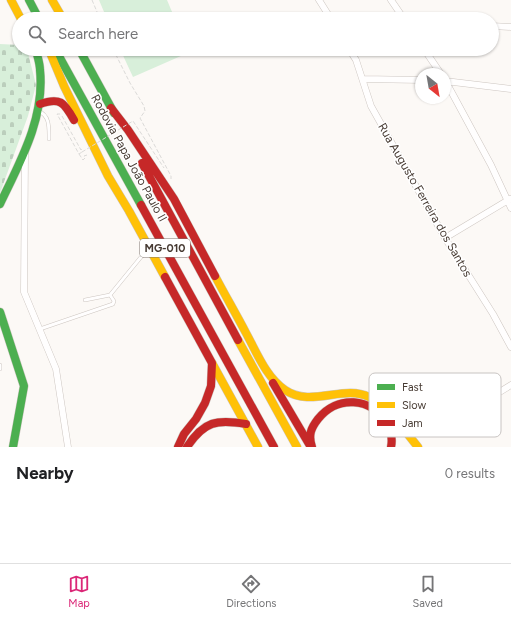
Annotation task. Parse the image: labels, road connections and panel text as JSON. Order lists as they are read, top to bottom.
{
  "streets": {
    "main road": ["Rodovia Papa João Paulo II", "MG-010"],
    "street": ["Rua Augusto Ferreira dos Santos"]
  },
  "legend": ["Fast", "Slow", "Jam"],
  "north": "bottom right",
  "page": {
    "search": "Search here",
    "heading": ["Nearby", "0 results"],
    "nav": ["Map", "Directions", "Saved"]
  }
}
